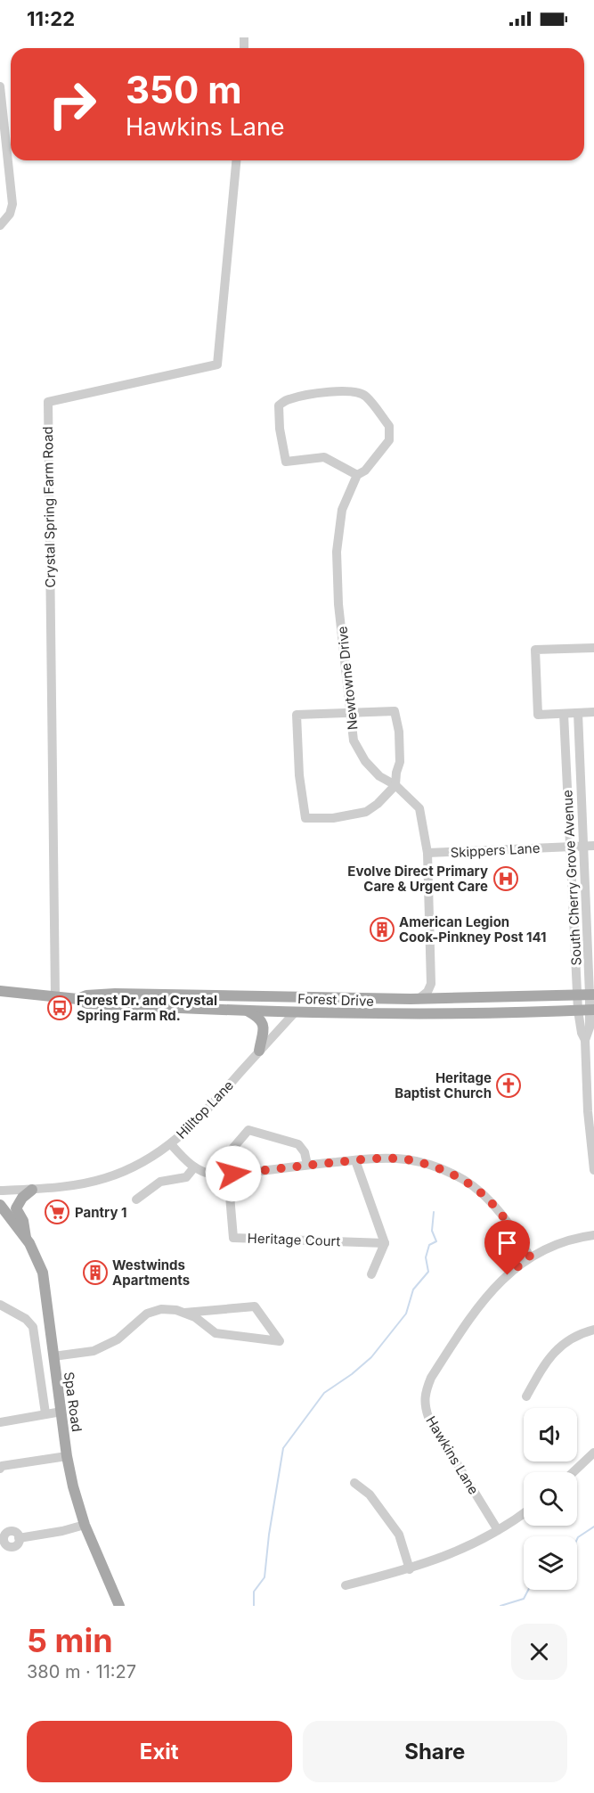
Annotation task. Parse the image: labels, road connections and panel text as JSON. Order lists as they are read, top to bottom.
{
  "streets": {
    "main road": ["Forest Drive", "Spa Road"],
    "street": [
      "Crystal Spring Farm Road",
      "Newtowne Drive",
      "Skippers Lane",
      "South Cherry Grove Avenue",
      "Hilltop Lane",
      "Heritage Court",
      "Hawkins Lane"
    ]
  },
  "crossings": [
    ["Crystal Spring Farm Road", "Forest Drive"],
    ["Newtowne Drive", "Skippers Lane"],
    ["Skippers Lane", "South Cherry Grove Avenue"],
    ["South Cherry Grove Avenue", "Forest Drive"],
    ["Forest Drive", "Hilltop Lane"]
  ],
  "places": {
    "hospital": ["Evolve Direct Primary Care & Urgent Care"],
    "building": ["American Legion Cook-Pinkney Post 141", "Westwinds Apartments"],
    "bus stop": ["Forest Dr. and Crystal Spring Farm Rd."],
    "church": ["Heritage Baptist Church"],
    "supermarket": ["Pantry 1"]
  },
  "page": {
    "status": "11:22",
    "turn": ["350 m", "Hawkins Lane"],
    "heading": ["5 min", "380 m · 11:27"],
    "buttons": ["Exit", "Share"]
  }
}
